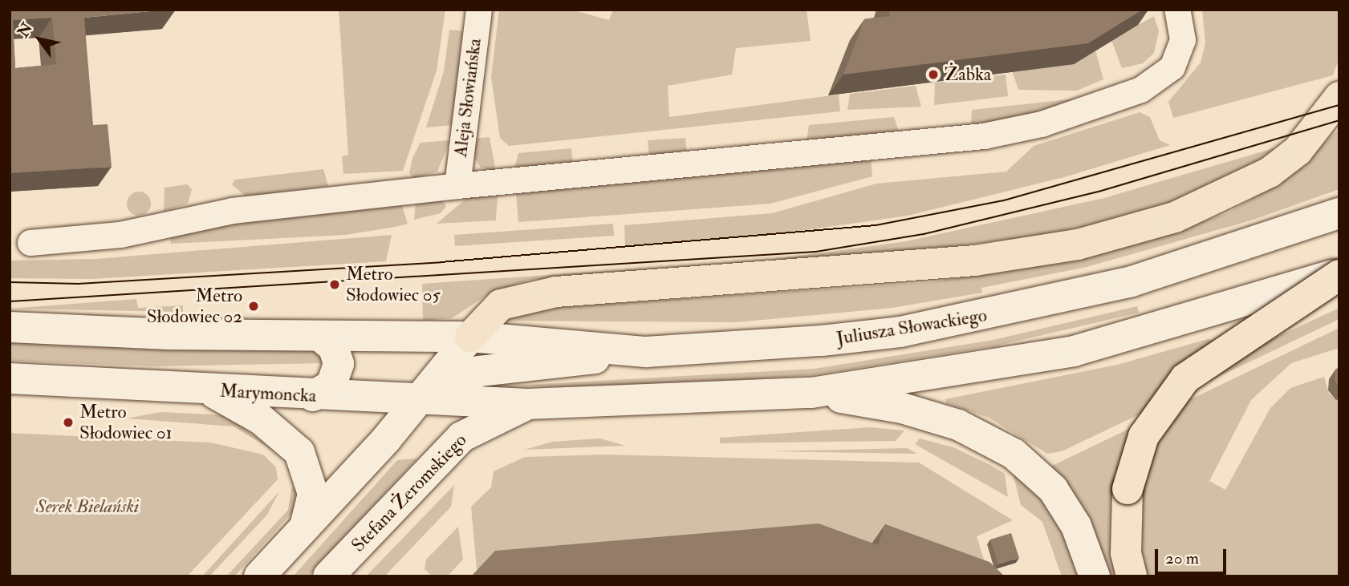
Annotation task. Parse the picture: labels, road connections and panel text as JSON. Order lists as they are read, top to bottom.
{
  "streets": {
    "main road": ["Juliusza Słowackiego", "Marymoncka", "Stefana Żeromskiego"],
    "street": ["Aleja Słowiańska"]
  },
  "crossings": [
    ["Marymoncka", "Stefana Żeromskiego"]
  ],
  "parks": ["Serek Bielański"],
  "places": [
    "Żabka",
    "Metro Słodowiec 05",
    "Metro Słodowiec 02",
    "Metro Słodowiec 01"
  ],
  "scale_bar": "20 m",
  "north": "top left"
}
